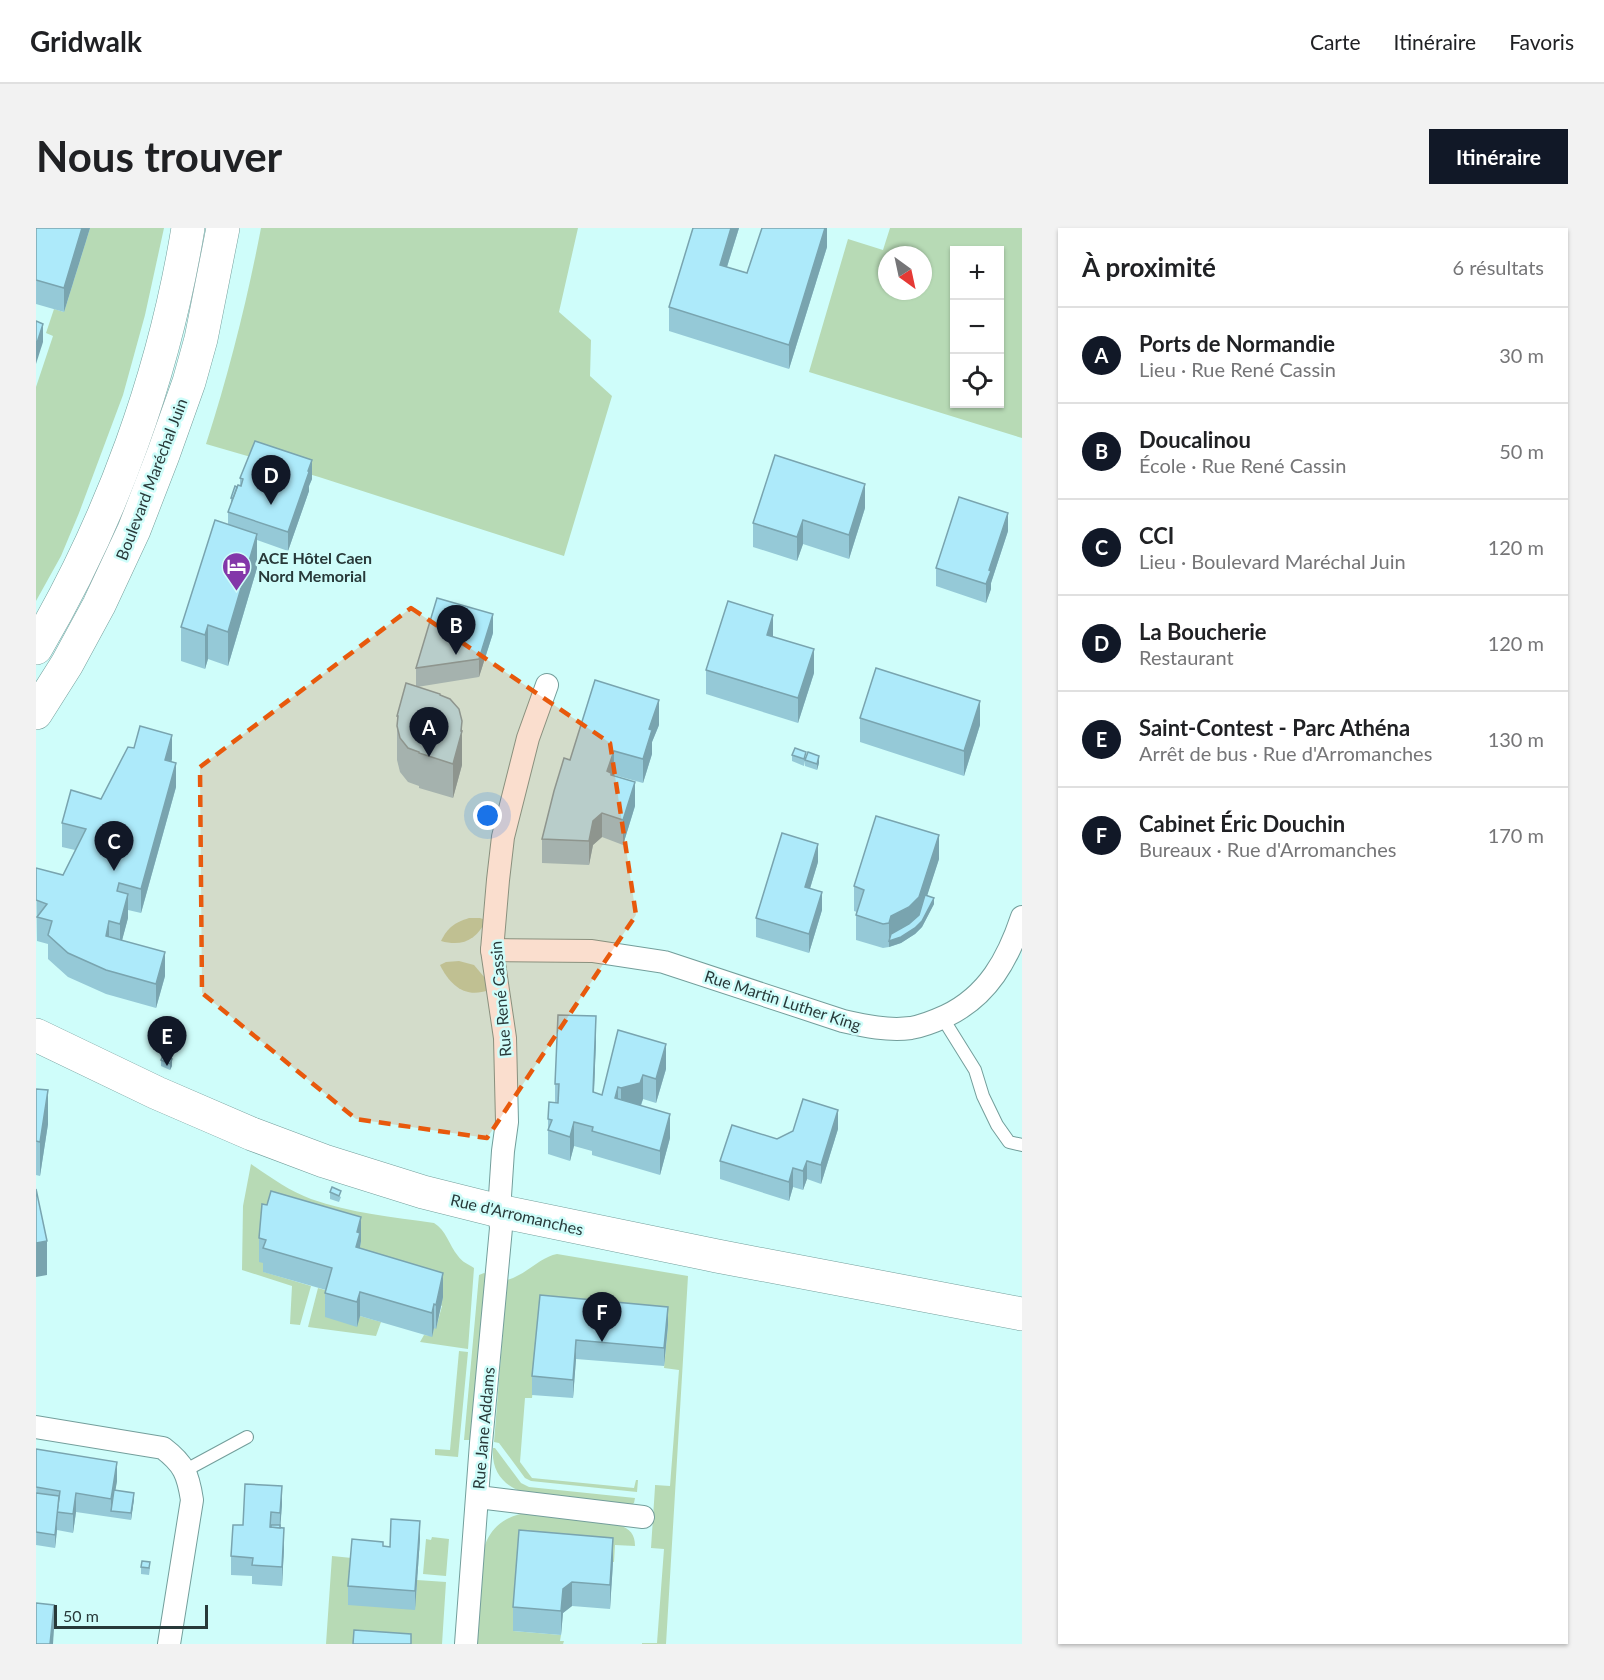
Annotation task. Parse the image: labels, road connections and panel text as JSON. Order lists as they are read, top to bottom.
{
  "streets": {
    "main road": ["Boulevard Maréchal Juin", "Rue d'Arromanches"],
    "street": ["Rue René Cassin", "Rue Martin Luther King", "Rue Jane Addams"]
  },
  "crossings": [
    ["Rue René Cassin", "Rue Martin Luther King"],
    ["Rue René Cassin", "Rue d'Arromanches"],
    ["Rue René Cassin", "Rue Jane Addams"],
    ["Rue d'Arromanches", "Rue Jane Addams"]
  ],
  "places": {
    "hotel": ["ACE Hôtel Caen Nord Memorial"]
  },
  "scale_bar": "50 m",
  "north": "bottom right",
  "page": {
    "header": "Gridwalk",
    "nav": ["Carte", "Itinéraire", "Favoris"],
    "buttons": "Itinéraire",
    "title": "Nous trouver",
    "heading": ["À proximité", "6 résultats"],
    "map_buttons": ["+", "−"],
    "list": [
      {
        "mark": "A",
        "name": "Ports de Normandie",
        "note": "Lieu · Rue René Cassin",
        "value": "30 m"
      },
      {
        "mark": "B",
        "name": "Doucalinou",
        "note": "École · Rue René Cassin",
        "value": "50 m"
      },
      {
        "mark": "C",
        "name": "CCI",
        "note": "Lieu · Boulevard Maréchal Juin",
        "value": "120 m"
      },
      {
        "mark": "D",
        "name": "La Boucherie",
        "note": "Restaurant",
        "value": "120 m"
      },
      {
        "mark": "E",
        "name": "Saint-Contest - Parc Athéna",
        "note": "Arrêt de bus · Rue d'Arromanches",
        "value": "130 m"
      },
      {
        "mark": "F",
        "name": "Cabinet Éric Douchin",
        "note": "Bureaux · Rue d'Arromanches",
        "value": "170 m"
      }
    ],
    "pins": [
      "D",
      "B",
      "A",
      "C",
      "E",
      "F"
    ],
    "scale": "50 m"
  }
}
